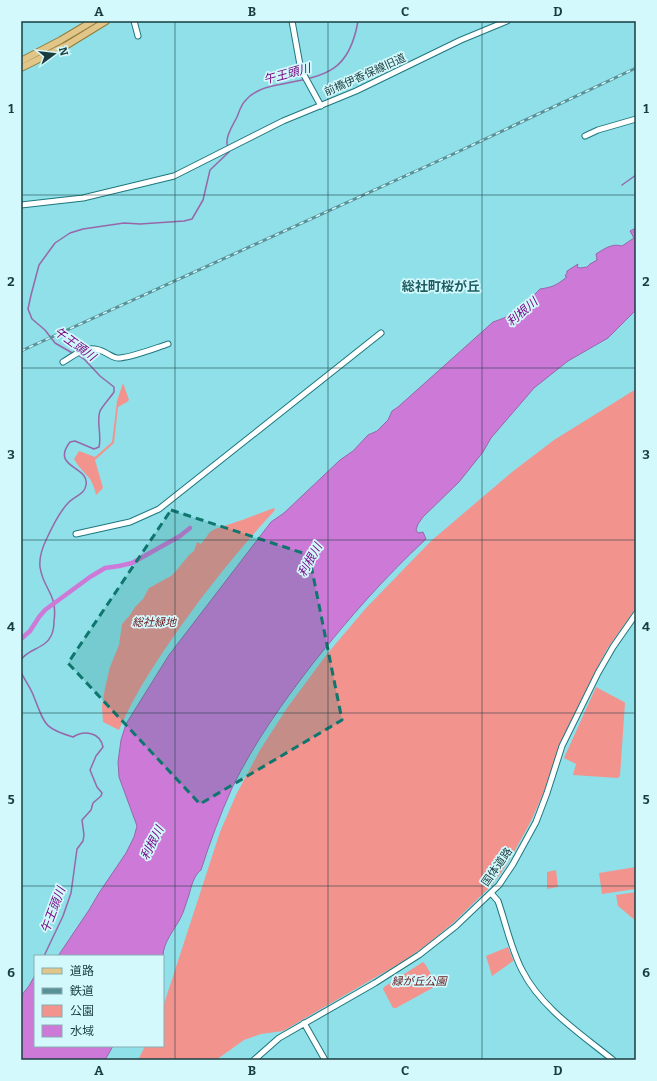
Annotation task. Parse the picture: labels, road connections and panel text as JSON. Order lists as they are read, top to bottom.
{
  "streets": {
    "street": ["前橋伊香保線旧道", "国体道路"]
  },
  "districts": ["総社町桜が丘"],
  "water": ["午王頭川", "利根川"],
  "parks": ["総社緑地", "緑が丘公園"],
  "legend": [
    "道路",
    "鉄道",
    "公園",
    "水域"
  ],
  "north": "right",
  "grid": {
    "columns": [
      "A",
      "B",
      "C",
      "D"
    ],
    "rows": [
      "1",
      "2",
      "3",
      "4",
      "5",
      "6"
    ]
  }
}
